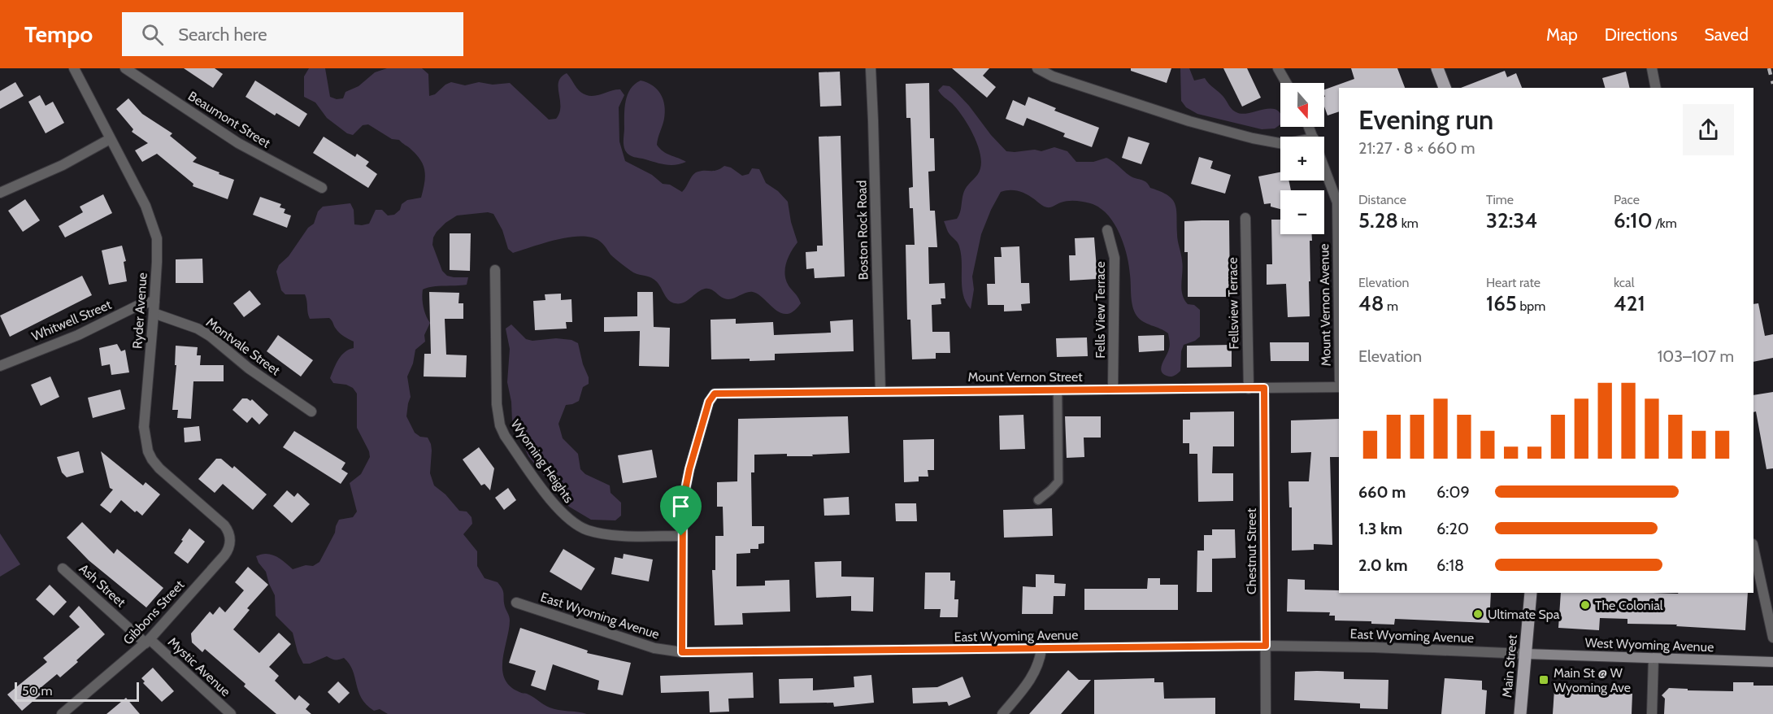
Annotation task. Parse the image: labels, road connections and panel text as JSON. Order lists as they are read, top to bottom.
{
  "streets": {
    "main road": ["West Wyoming Avenue", "Main Street"],
    "street": [
      "Beaumont Street",
      "Boston Rock Road",
      "Fellsview Terrace",
      "Mount Vernon Avenue",
      "Fells View Terrace",
      "Ryder Avenue",
      "Whitwell Street",
      "Montvale Street",
      "Mount Vernon Street",
      "Wyoming Heights",
      "Chestnut Street",
      "Ash Street",
      "Gibbons Street",
      "East Wyoming Avenue",
      "Mystic Avenue"
    ]
  },
  "crossings": [
    ["Boston Rock Road", "Mount Vernon Street"],
    ["Fellsview Terrace", "Mount Vernon Street"],
    ["Fells View Terrace", "Mount Vernon Street"],
    ["Ryder Avenue", "Whitwell Street"],
    ["Ryder Avenue", "Montvale Street"],
    ["Ryder Avenue", "Gibbons Street"],
    ["Mount Vernon Street", "Wyoming Heights"],
    ["Mount Vernon Street", "Chestnut Street"],
    ["Chestnut Street", "East Wyoming Avenue"],
    ["Ash Street", "Gibbons Street"],
    ["Ash Street", "Mystic Avenue"],
    ["Gibbons Street", "Mystic Avenue"],
    ["East Wyoming Avenue", "West Wyoming Avenue"],
    ["East Wyoming Avenue", "Main Street"],
    ["West Wyoming Avenue", "Main Street"]
  ],
  "places": {
    "other": ["The Colonial", "Ultimate Spa"],
    "transit": ["Main St @ W Wyoming Ave"]
  },
  "scale_bar": "50 m",
  "north": "bottom",
  "page": {
    "header": "Tempo",
    "search": "Search here",
    "nav": ["Map", "Directions", "Saved"],
    "map_buttons": ["+", "−"],
    "heading": ["Evening run", "21:27 · 8 × 660 m"],
    "stats": [
      ["Distance", "5.28 km"],
      ["Time", "32:34"],
      ["Pace", "6:10 /km"],
      ["Elevation", "48 m"],
      ["Heart rate", "165 bpm"],
      ["kcal", "421"]
    ],
    "chart": ["Elevation", "103–107 m"],
    "list": [
      {
        "name": "660 m",
        "note": "6:09"
      },
      {
        "name": "1.3 km",
        "note": "6:20"
      },
      {
        "name": "2.0 km",
        "note": "6:18"
      }
    ],
    "scale": "50 m"
  }
}
